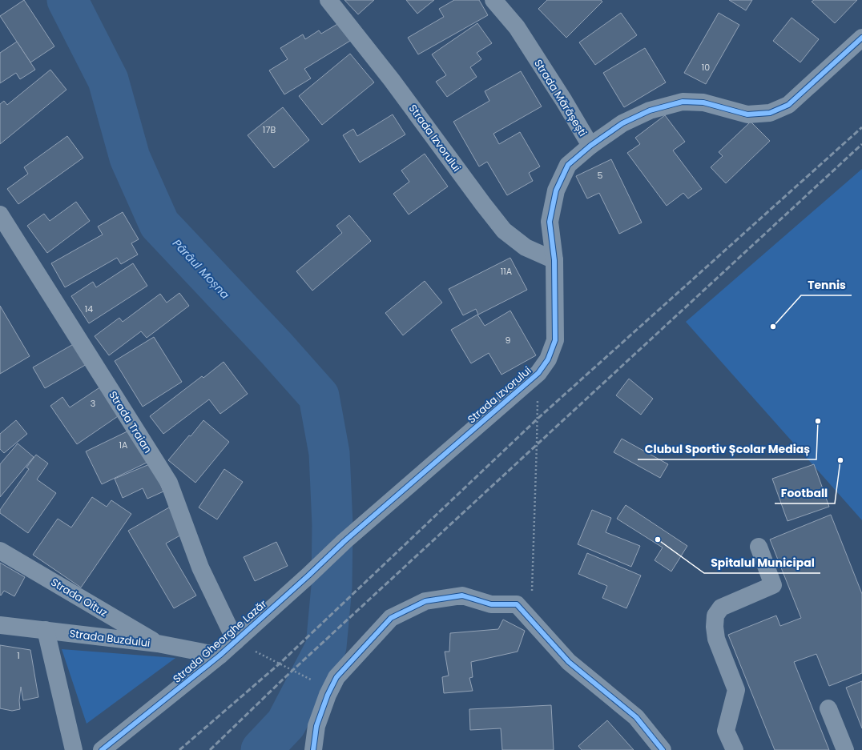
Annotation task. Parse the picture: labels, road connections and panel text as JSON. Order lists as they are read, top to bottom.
{
  "streets": {
    "street": [
      "Strada Mărășești",
      "Strada Izvorului",
      "Strada Traian",
      "Strada Oituz",
      "Strada Buzdului",
      "Strada Gheorghe Lazăr"
    ]
  },
  "crossings": [
    ["Strada Mărășești", "Strada Izvorului"],
    ["Strada Izvorului", "Strada Gheorghe Lazăr"],
    ["Strada Traian", "Strada Gheorghe Lazăr"],
    ["Strada Oituz", "Strada Buzdului"],
    ["Strada Buzdului", "Strada Gheorghe Lazăr"]
  ],
  "water": ["Pârâul Moșna"],
  "places": [
    "Tennis",
    "Clubul Sportiv Școlar Mediaș",
    "Football",
    "Spitalul Municipal"
  ],
  "house_numbers": [
    "10",
    "17B",
    "5",
    "11A",
    "14",
    "9",
    "3",
    "1A",
    "1"
  ]
}
